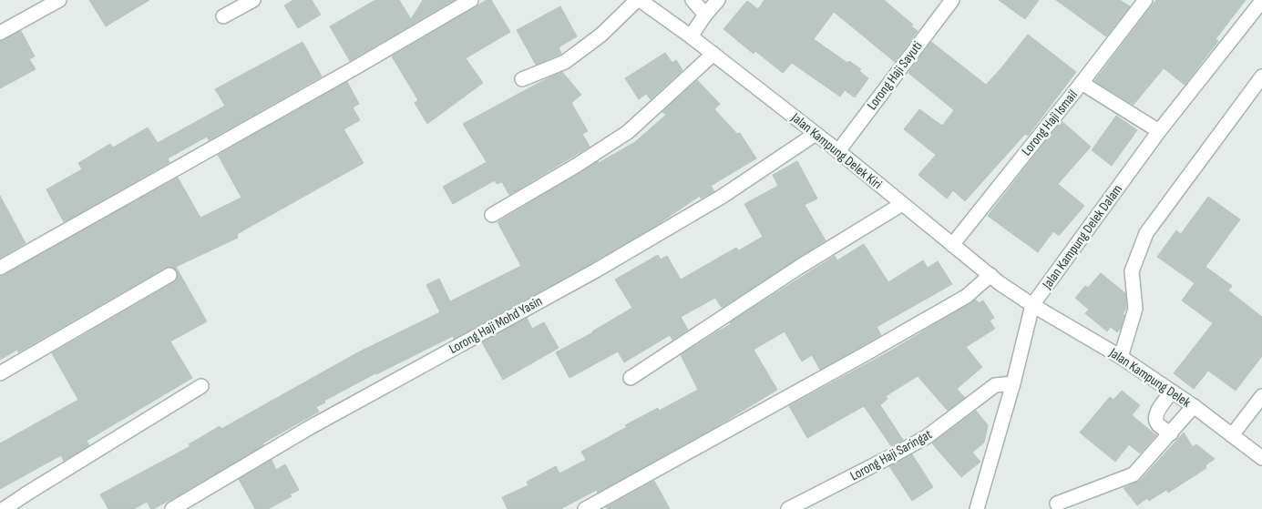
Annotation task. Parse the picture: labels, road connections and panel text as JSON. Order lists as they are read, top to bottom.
{
  "streets": {
    "street": [
      "Lorong Haji Sayuti",
      "Lorong Haji Ismail",
      "Jalan Kampung Delek Kiri",
      "Jalan Kampung Delek Dalam",
      "Lorong Haji Mohd Yasin",
      "Jalan Kampung Delek",
      "Lorong Haji Saringat"
    ]
  },
  "crossings": [
    ["Lorong Haji Sayuti", "Jalan Kampung Delek Kiri"],
    ["Lorong Haji Ismail", "Jalan Kampung Delek Kiri"],
    ["Jalan Kampung Delek Kiri", "Jalan Kampung Delek Dalam"],
    ["Jalan Kampung Delek Kiri", "Lorong Haji Mohd Yasin"],
    ["Jalan Kampung Delek Kiri", "Jalan Kampung Delek"],
    ["Jalan Kampung Delek Dalam", "Jalan Kampung Delek"],
    ["Jalan Kampung Delek Dalam", "Lorong Haji Saringat"]
  ]
}
